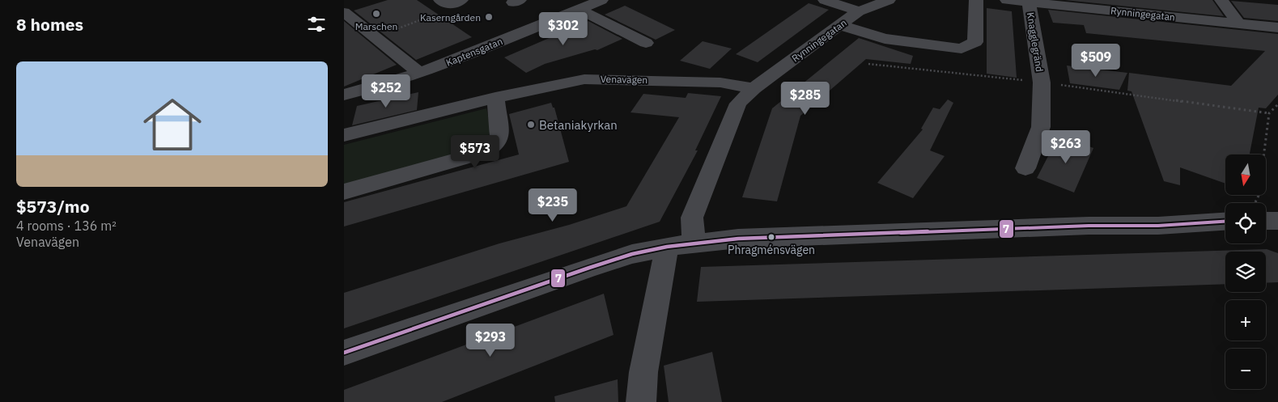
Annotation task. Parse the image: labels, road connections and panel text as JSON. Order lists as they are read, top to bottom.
{
  "streets": {
    "street": [
      "Rynningegatan",
      "Knagglegränd",
      "Kaptensgatan",
      "Venavägen"
    ]
  },
  "crossings": [
    ["Rynningegatan", "Knagglegränd"],
    ["Rynningegatan", "Venavägen"]
  ],
  "places": [
    "Marschen",
    "Kaserngården",
    "Betaniakyrkan",
    "Phragménsvägen"
  ],
  "lines": ["transit line 7"],
  "north": "bottom",
  "page": {
    "heading": "8 homes",
    "price": [
      "$302",
      "$509",
      "$252",
      "$285",
      "$263",
      "$573",
      "$235",
      "$293"
    ],
    "list": [
      {
        "name": "$573/mo",
        "note": "4 rooms · 136 m² · Venavägen"
      }
    ],
    "map_buttons": ["+", "−"]
  }
}
